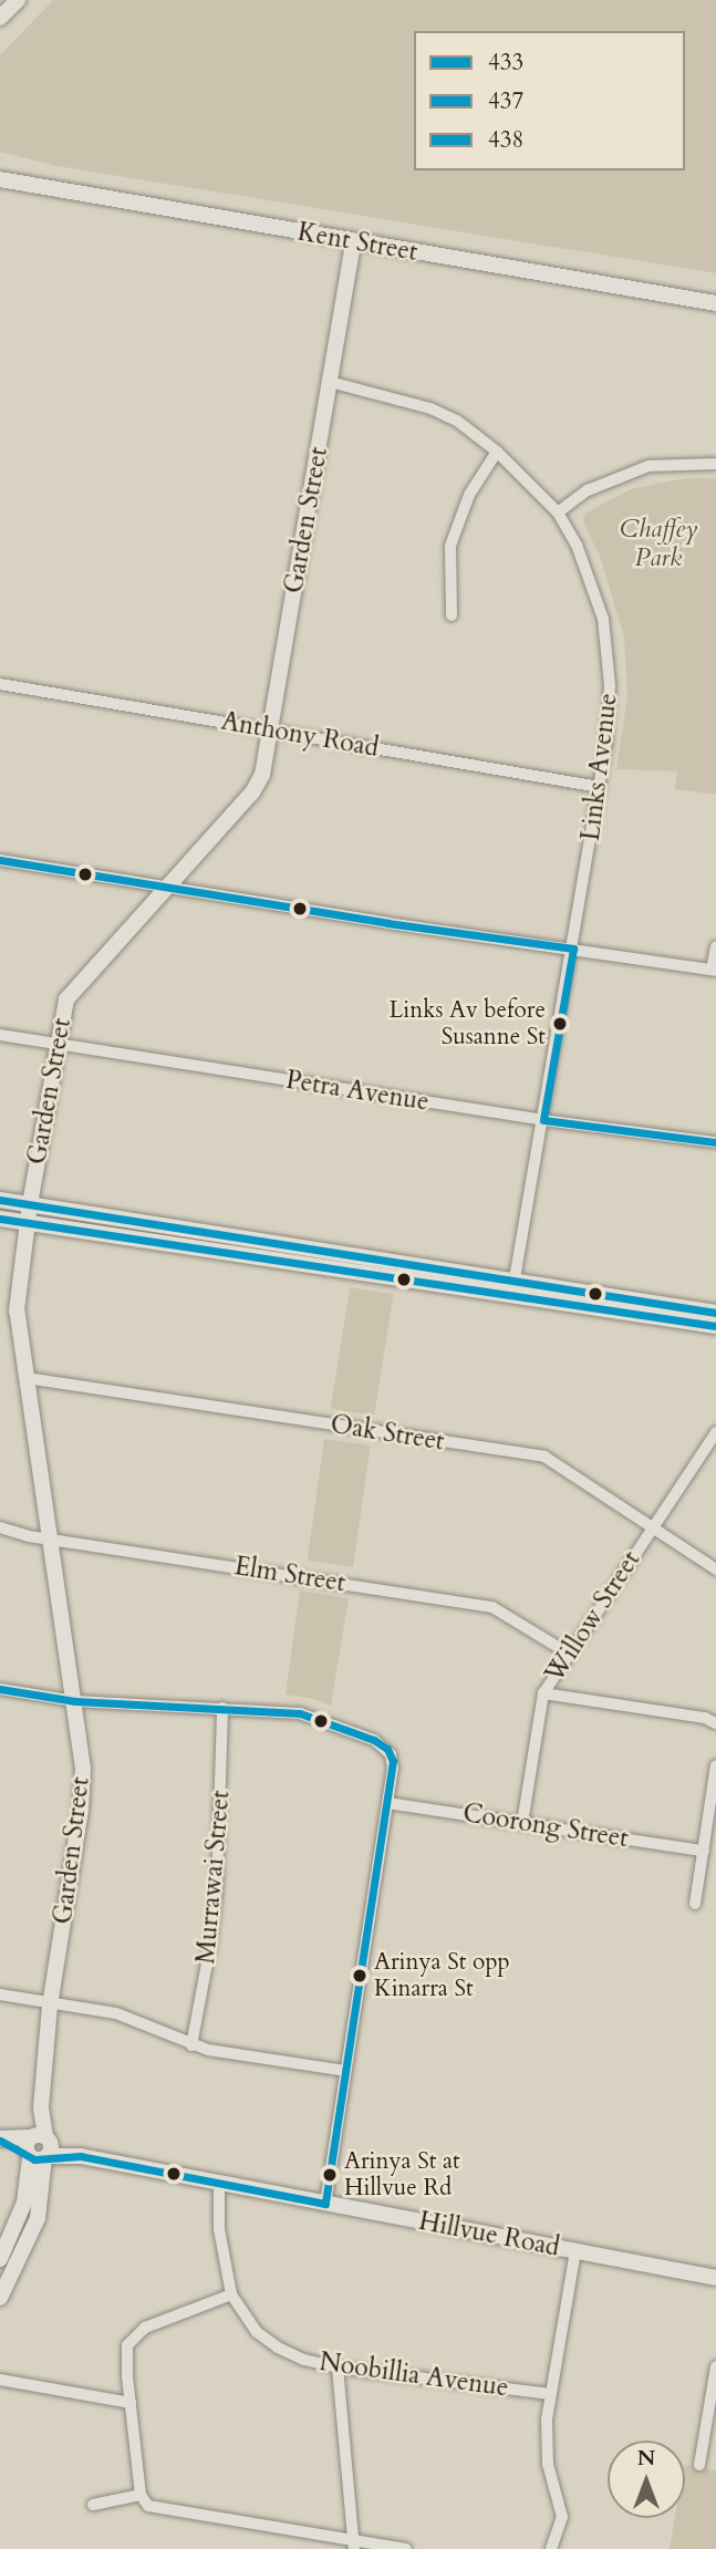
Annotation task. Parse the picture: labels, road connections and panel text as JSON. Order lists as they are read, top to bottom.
{
  "streets": {
    "street": [
      "Kent Street",
      "Garden Street",
      "Anthony Road",
      "Links Avenue",
      "Petra Avenue",
      "Oak Street",
      "Elm Street",
      "Willow Street",
      "Coorong Street",
      "Murrawai Street",
      "Hillvue Road",
      "Noobillia Avenue"
    ]
  },
  "crossings": [
    ["Kent Street", "Garden Street"],
    ["Garden Street", "Anthony Road"],
    ["Garden Street", "Links Avenue"],
    ["Garden Street", "Petra Avenue"],
    ["Garden Street", "Oak Street"],
    ["Garden Street", "Elm Street"],
    ["Garden Street", "Hillvue Road"],
    ["Anthony Road", "Links Avenue"],
    ["Links Avenue", "Petra Avenue"],
    ["Oak Street", "Willow Street"],
    ["Elm Street", "Willow Street"],
    ["Willow Street", "Coorong Street"],
    ["Hillvue Road", "Noobillia Avenue"]
  ],
  "parks": ["Chaffey Park"],
  "places": ["Links Av before Susanne St", "Arinya St opp Kinarra St", "Arinya St at Hillvue Rd"],
  "lines": ["transit line 433", "transit line 437", "transit line 438"],
  "legend": ["433", "437", "438"],
  "north": "top"
}
